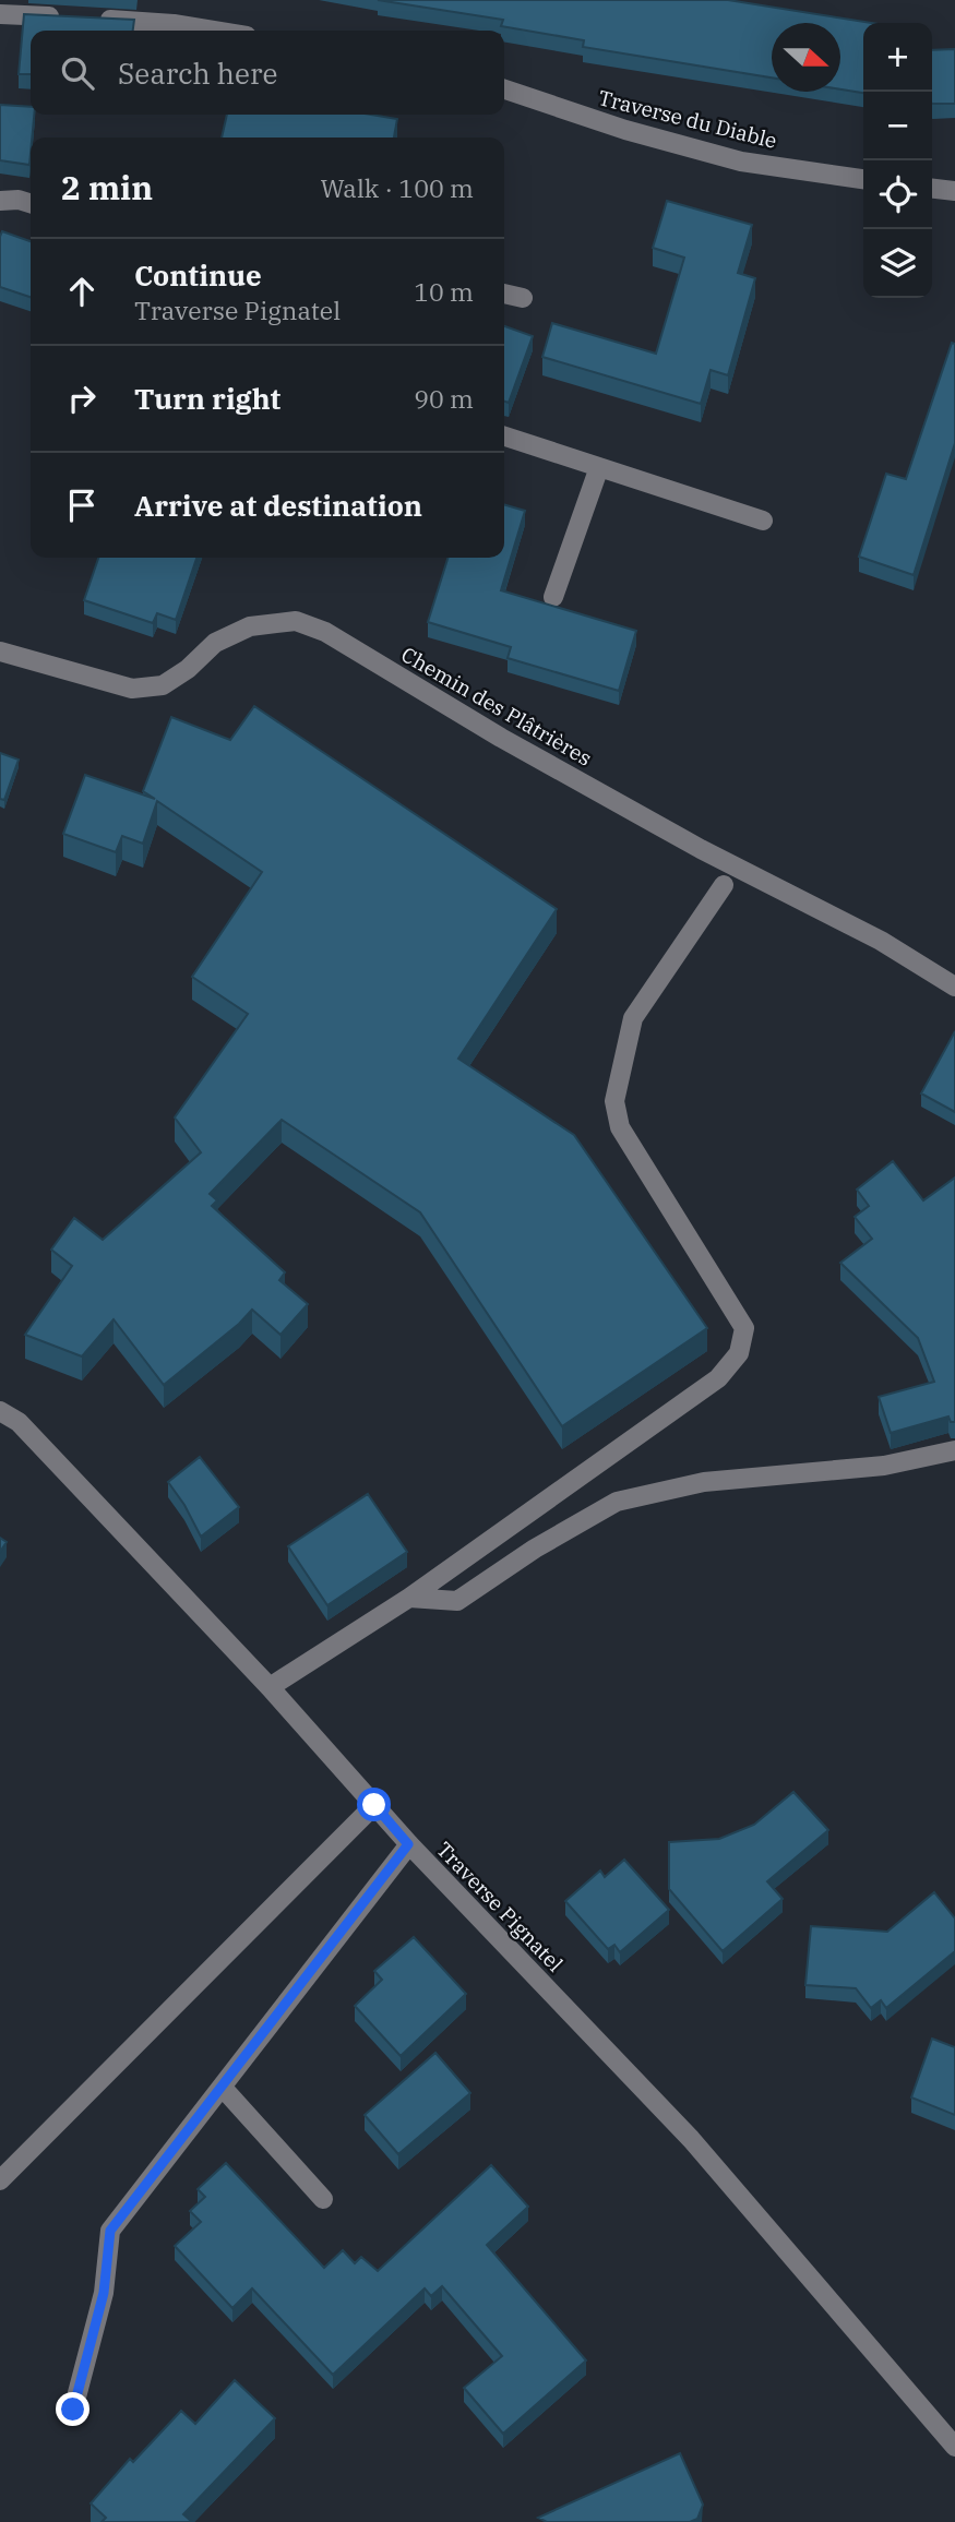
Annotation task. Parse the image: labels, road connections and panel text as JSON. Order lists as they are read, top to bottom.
{
  "streets": {
    "street": ["Traverse du Diable", "Chemin des Plâtrières", "Traverse Pignatel"]
  },
  "north": "right",
  "page": {
    "map_buttons": ["+", "−"],
    "search": "Search here",
    "heading": ["2 min", "Walk · 100 m"],
    "list": [
      ["Continue", "Traverse Pignatel", "10 m"],
      ["Turn right", "90 m"],
      "Arrive at destination"
    ]
  }
}
